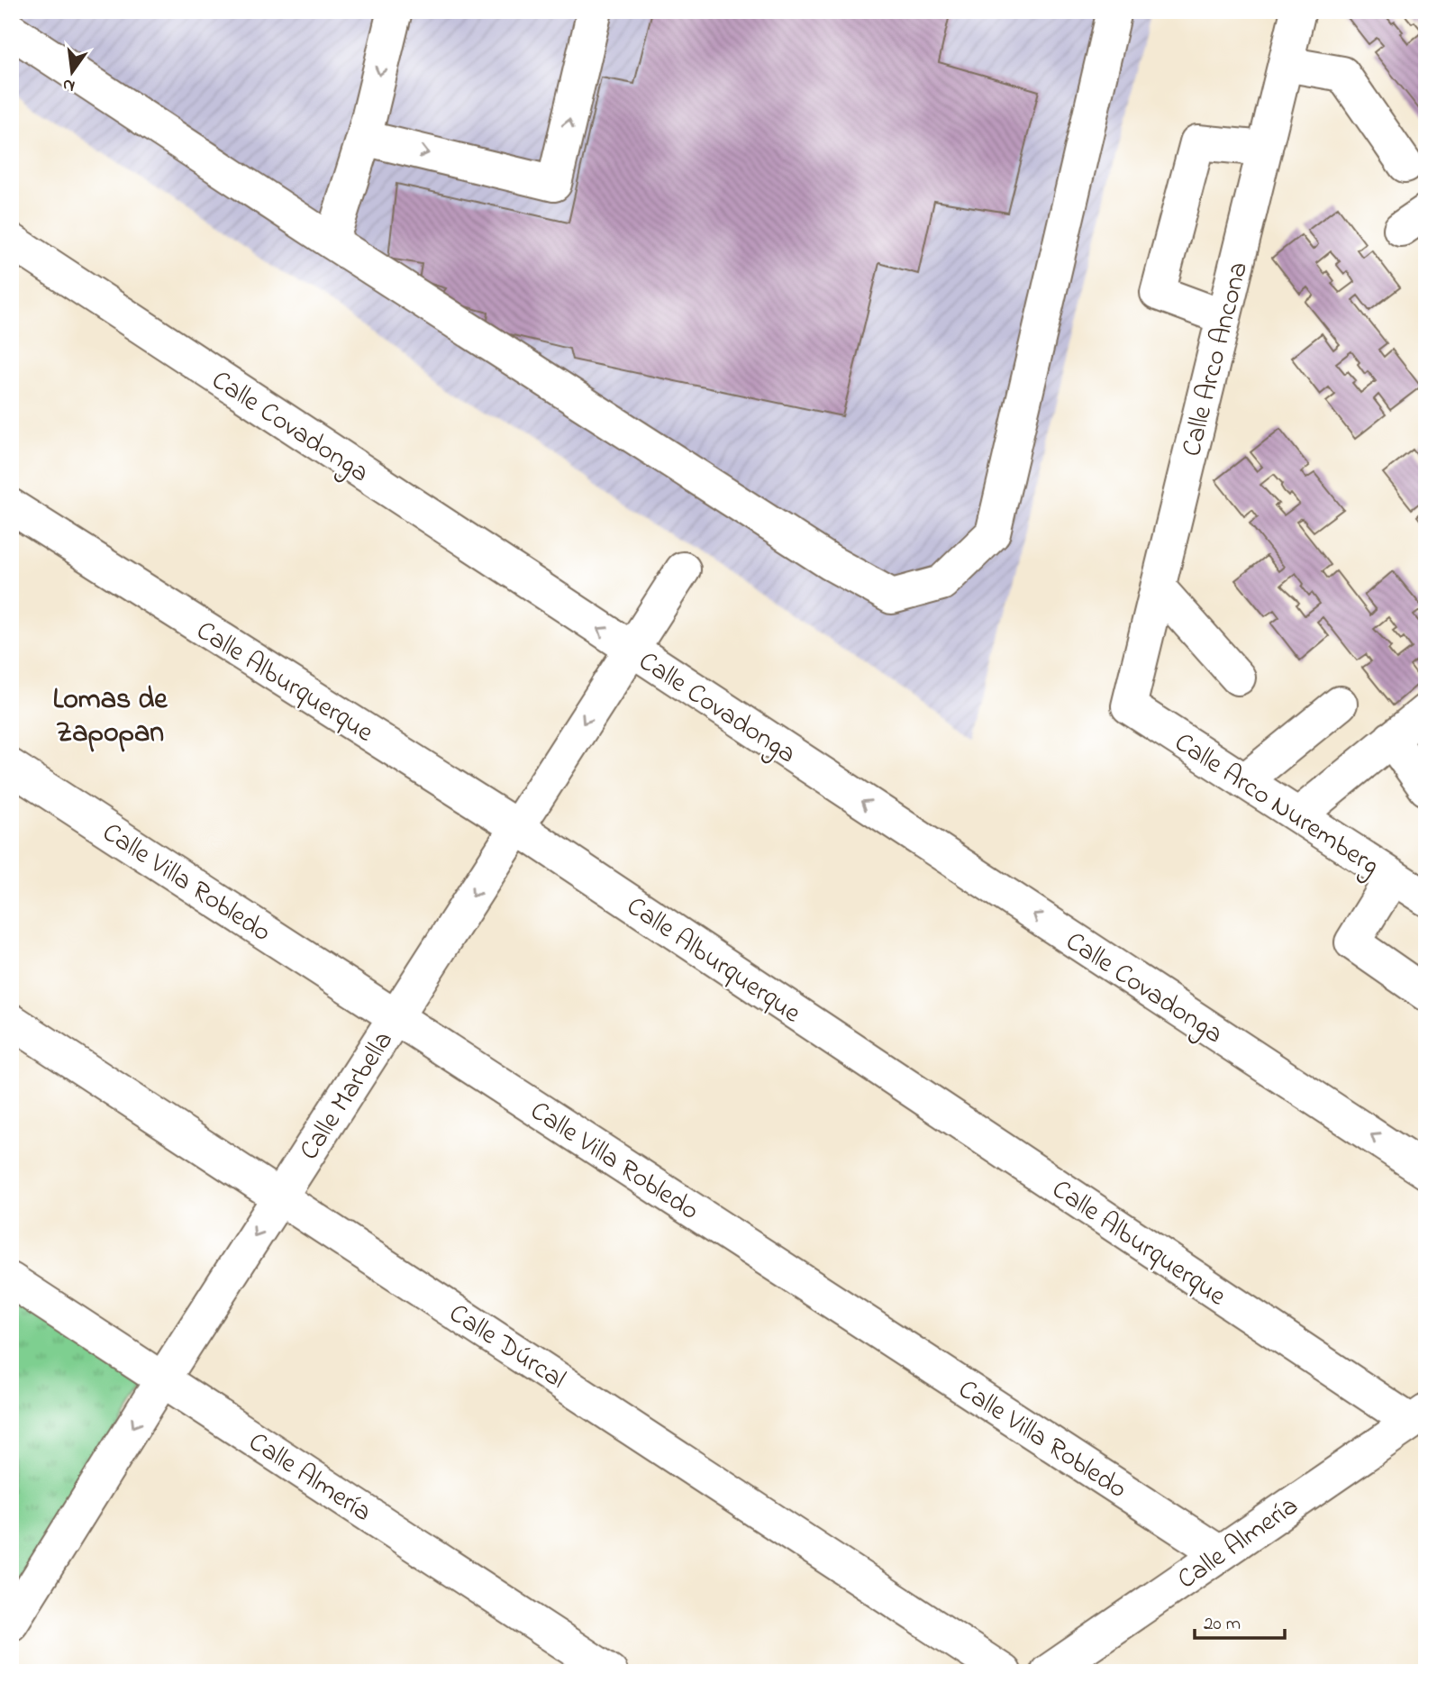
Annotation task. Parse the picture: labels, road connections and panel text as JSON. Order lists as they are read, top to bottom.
{
  "streets": {
    "street": [
      "Calle Arco Ancona",
      "Calle Covadonga",
      "Calle Alburquerque",
      "Calle Arco Nuremberg",
      "Calle Villa Robledo",
      "Calle Marbella",
      "Calle Dúrcal",
      "Calle Almería"
    ]
  },
  "crossings": [
    ["Calle Arco Ancona", "Calle Arco Nuremberg"],
    ["Calle Covadonga", "Calle Marbella"],
    ["Calle Alburquerque", "Calle Marbella"],
    ["Calle Alburquerque", "Calle Almería"],
    ["Calle Villa Robledo", "Calle Marbella"],
    ["Calle Villa Robledo", "Calle Almería"],
    ["Calle Marbella", "Calle Dúrcal"],
    ["Calle Marbella", "Calle Almería"]
  ],
  "one_way": ["Calle Covadonga", "Calle Marbella"],
  "districts": ["Lomas de Zapopan"],
  "scale_bar": "20 m",
  "north": "bottom"
}
